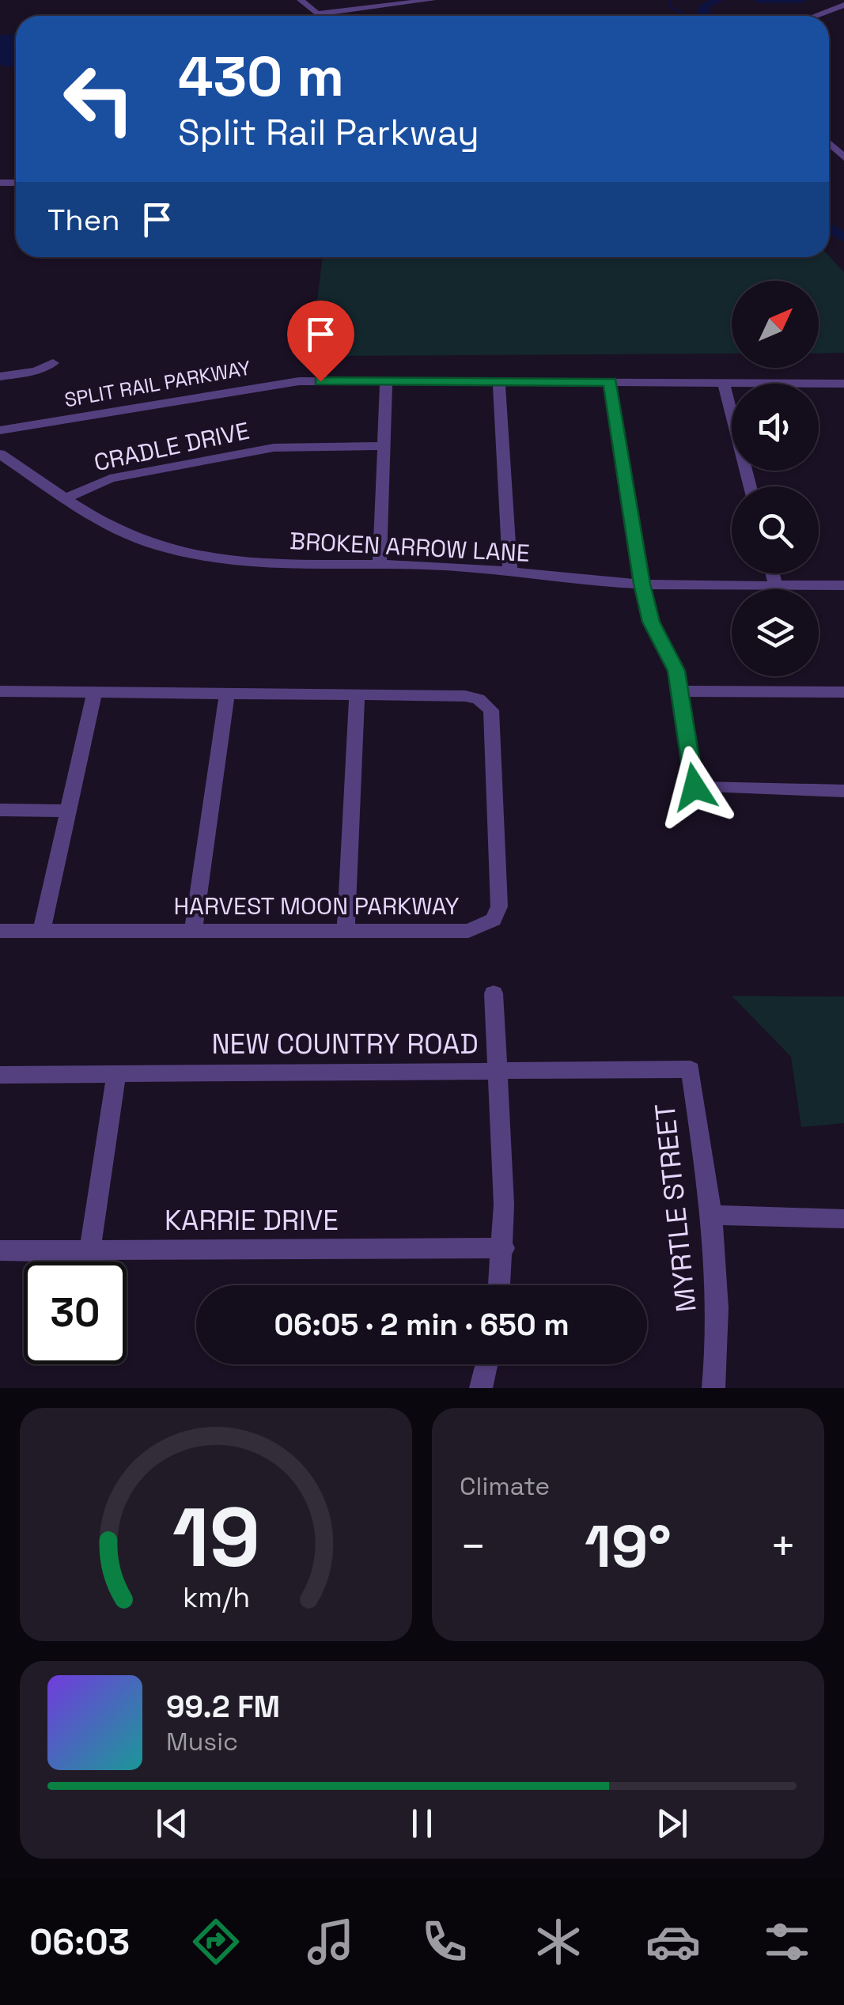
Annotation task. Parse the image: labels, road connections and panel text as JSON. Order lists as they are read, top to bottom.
{
  "streets": {
    "street": [
      "SPLIT RAIL PARKWAY",
      "CRADLE DRIVE",
      "BROKEN ARROW LANE",
      "HARVEST MOON PARKWAY",
      "NEW COUNTRY ROAD",
      "MYRTLE STREET",
      "KARRIE DRIVE"
    ]
  },
  "crossings": [
    ["CRADLE DRIVE", "BROKEN ARROW LANE"],
    ["NEW COUNTRY ROAD", "MYRTLE STREET"]
  ],
  "north": "top right",
  "page": {
    "turn": ["430 m", "Split Rail Parkway"],
    "then": "Then",
    "limit": "30",
    "trip": "06:05 · 2 min · 650 m",
    "tile": "Climate",
    "heat": ["−", "19°", "+"],
    "song": ["99.2 FM", "Music"],
    "tabs": "06:03",
    "gauge": ["19", "km/h"]
  }
}
